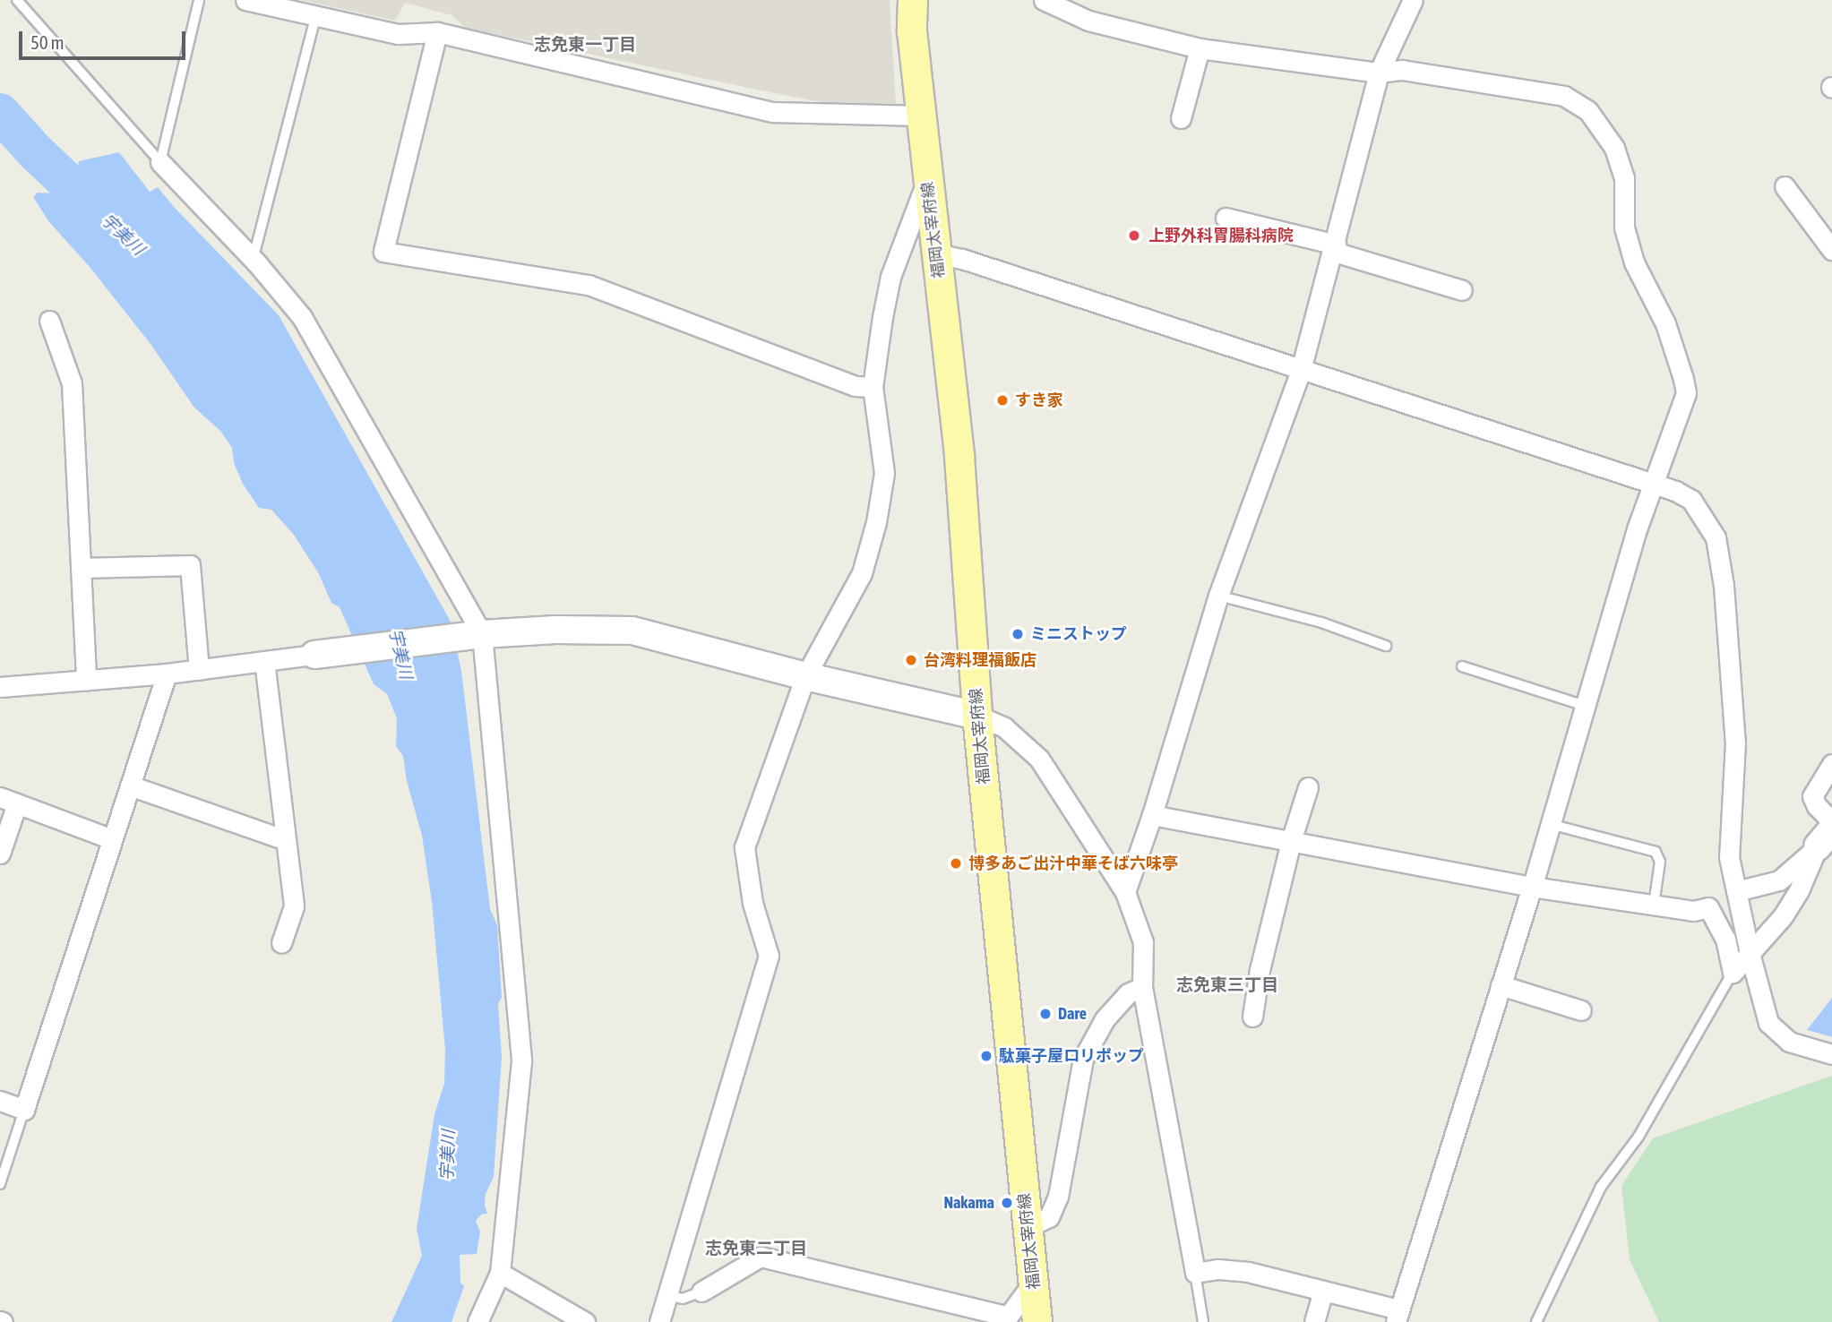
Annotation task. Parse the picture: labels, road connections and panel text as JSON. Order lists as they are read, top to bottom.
{
  "streets": {
    "main road": ["福岡太宰府線"]
  },
  "districts": ["志免東一丁目", "志免東三丁目", "志免東二丁目"],
  "water": ["宇美川"],
  "places": [
    "上野外科胃腸科病院",
    "すき家",
    "ミニストップ",
    "台湾料理福飯店",
    "博多あご出汁中華そば六味亭",
    "Dare",
    "駄菓子屋ロリポップ",
    "Nakama"
  ],
  "scale_bar": "50 m"
}
